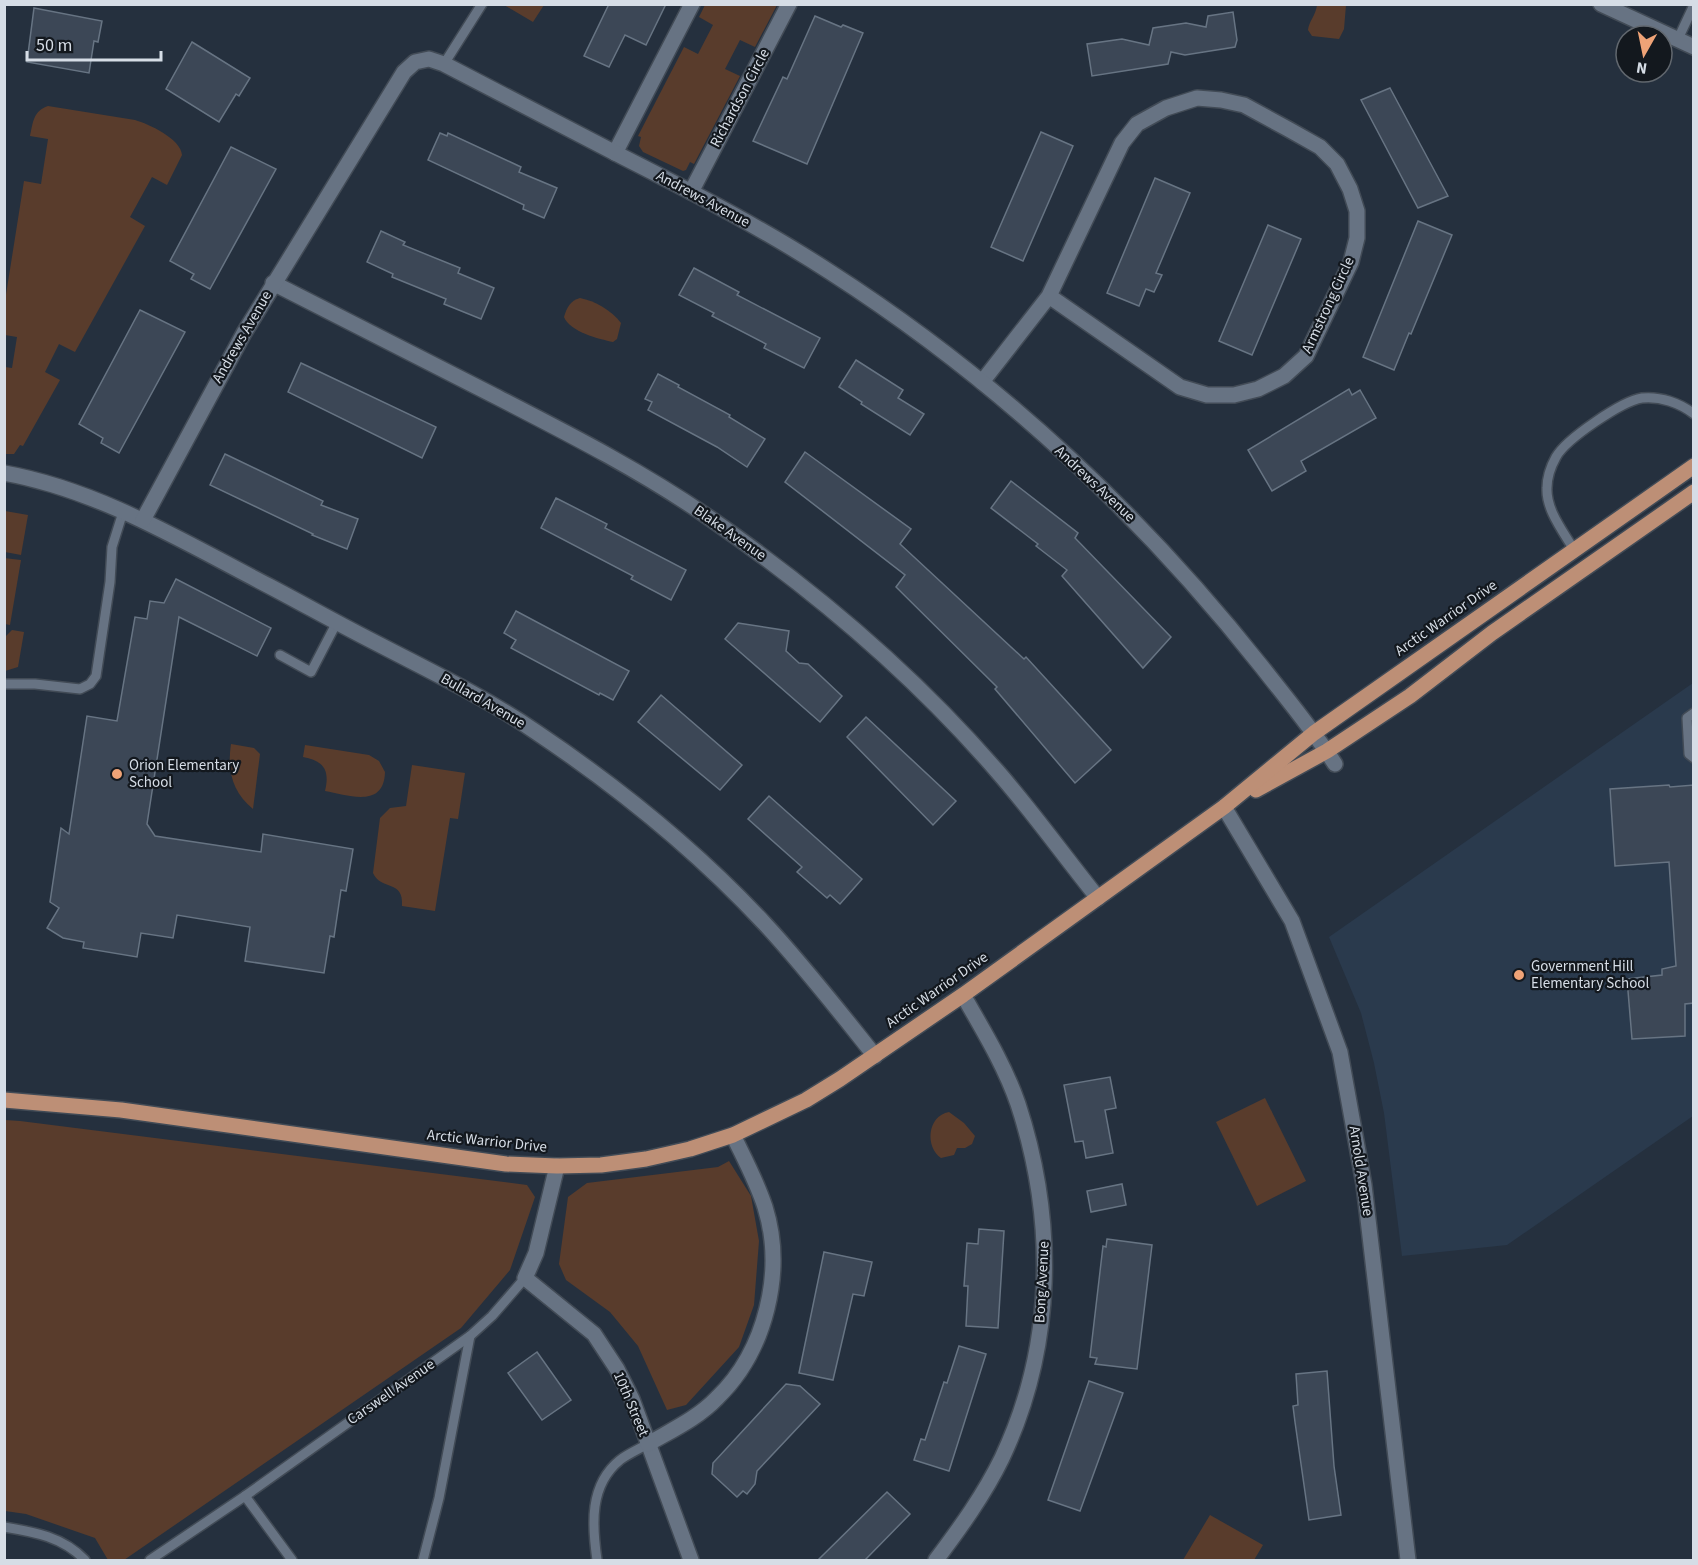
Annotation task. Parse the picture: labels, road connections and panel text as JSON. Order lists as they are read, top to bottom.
{
  "streets": {
    "main road": ["Arctic Warrior Drive"],
    "street": [
      "Richardson Circle",
      "Andrews Avenue",
      "Armstrong Circle",
      "Blake Avenue",
      "Bullard Avenue",
      "Arnold Avenue",
      "Bong Avenue",
      "Carswell Avenue",
      "10th Street"
    ]
  },
  "crossings": [
    ["Richardson Circle", "Andrews Avenue"],
    ["Andrews Avenue", "Armstrong Circle"],
    ["Andrews Avenue", "Blake Avenue"],
    ["Andrews Avenue", "Arctic Warrior Drive"],
    ["Andrews Avenue", "Bullard Avenue"],
    ["Blake Avenue", "Arctic Warrior Drive"],
    ["Arctic Warrior Drive", "Bullard Avenue"],
    ["Arctic Warrior Drive", "Arnold Avenue"],
    ["Arctic Warrior Drive", "Bong Avenue"],
    ["Arctic Warrior Drive", "Carswell Avenue"],
    ["Carswell Avenue", "10th Street"]
  ],
  "places": ["Orion Elementary School", "Government Hill Elementary School"],
  "scale_bar": "50 m",
  "north": "bottom"
}
